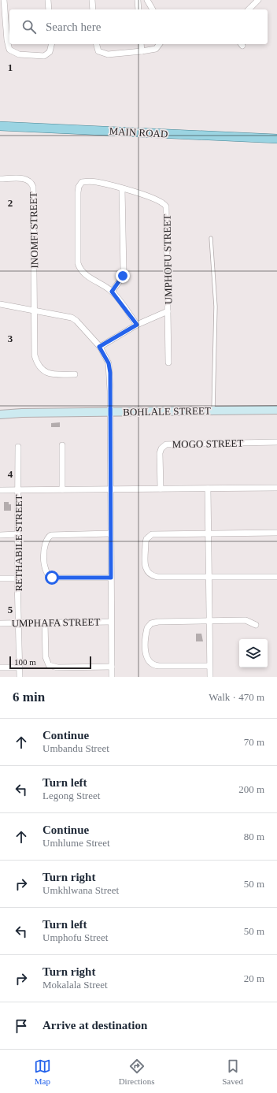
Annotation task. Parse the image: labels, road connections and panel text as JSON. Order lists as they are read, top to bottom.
{
  "streets": {
    "main road": ["MAIN ROAD"],
    "street": [
      "INOMFI STREET",
      "UMPHOFU STREET",
      "BOHLALE STREET",
      "MOGO STREET",
      "RETHABILE STREET",
      "UMPHAFA STREET"
    ]
  },
  "crossings": [
    ["RETHABILE STREET", "UMPHAFA STREET"]
  ],
  "scale_bar": "100 m",
  "page": {
    "search": "Search here",
    "scale": "100 m",
    "heading": ["6 min", "Walk · 470 m"],
    "list": [
      ["Continue", "Umbandu Street", "70 m"],
      ["Turn left", "Legong Street", "200 m"],
      ["Continue", "Umhlume Street", "80 m"],
      ["Turn right", "Umkhlwana Street", "50 m"],
      ["Turn left", "Umphofu Street", "50 m"],
      ["Turn right", "Mokalala Street", "20 m"],
      "Arrive at destination"
    ],
    "nav": ["Map", "Directions", "Saved"]
  },
  "grid": {
    "rows": [
      "1",
      "2",
      "3",
      "4",
      "5"
    ]
  }
}
